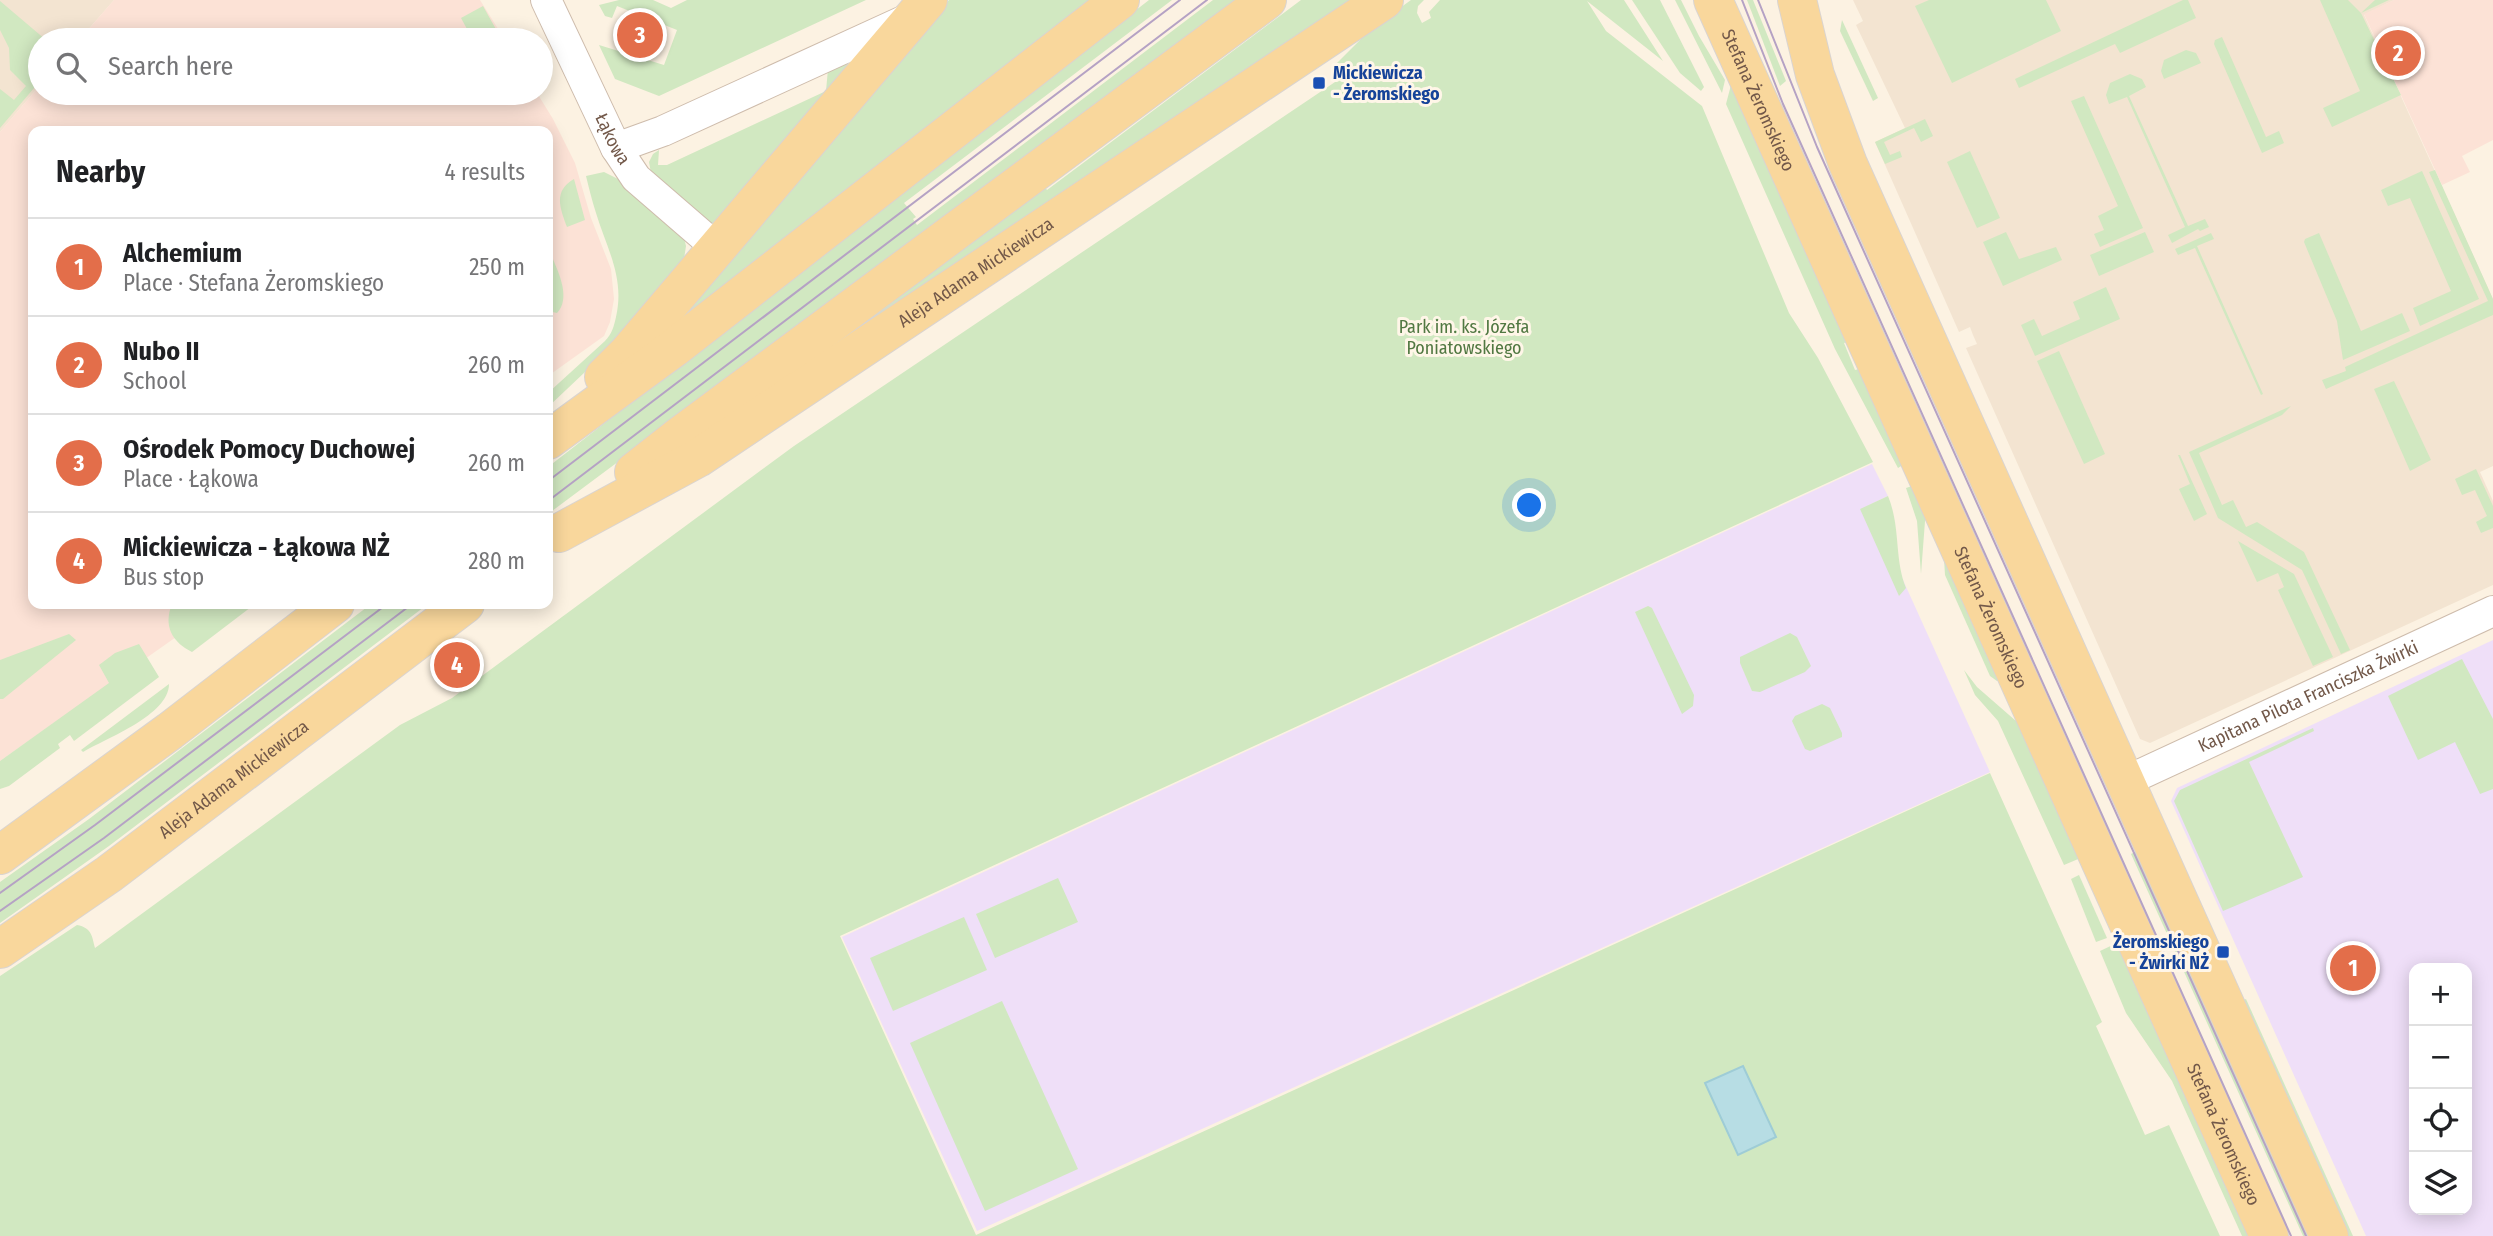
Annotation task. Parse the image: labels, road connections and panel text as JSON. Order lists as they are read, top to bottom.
{
  "streets": {
    "main road": ["Stefana Żeromskiego", "Aleja Adama Mickiewicza"],
    "street": ["Łąkowa", "Kapitana Pilota Franciszka Żwirki"]
  },
  "parks": ["Park im. ks. Józefa Poniatowskiego"],
  "places": {
    "transit": ["Mickiewicza - Żeromskiego", "Żeromskiego - Żwirki NŻ"]
  },
  "page": {
    "pins": [
      "3",
      "2",
      "4",
      "1"
    ],
    "search": "Search here",
    "heading": ["Nearby", "4 results"],
    "list": [
      {
        "mark": "1",
        "name": "Alchemium",
        "note": "Place · Stefana Żeromskiego",
        "value": "250 m"
      },
      {
        "mark": "2",
        "name": "Nubo II",
        "note": "School",
        "value": "260 m"
      },
      {
        "mark": "3",
        "name": "Ośrodek Pomocy Duchowej",
        "note": "Place · Łąkowa",
        "value": "260 m"
      },
      {
        "mark": "4",
        "name": "Mickiewicza - Łąkowa NŻ",
        "note": "Bus stop",
        "value": "280 m"
      }
    ],
    "map_buttons": ["+", "−"]
  }
}
